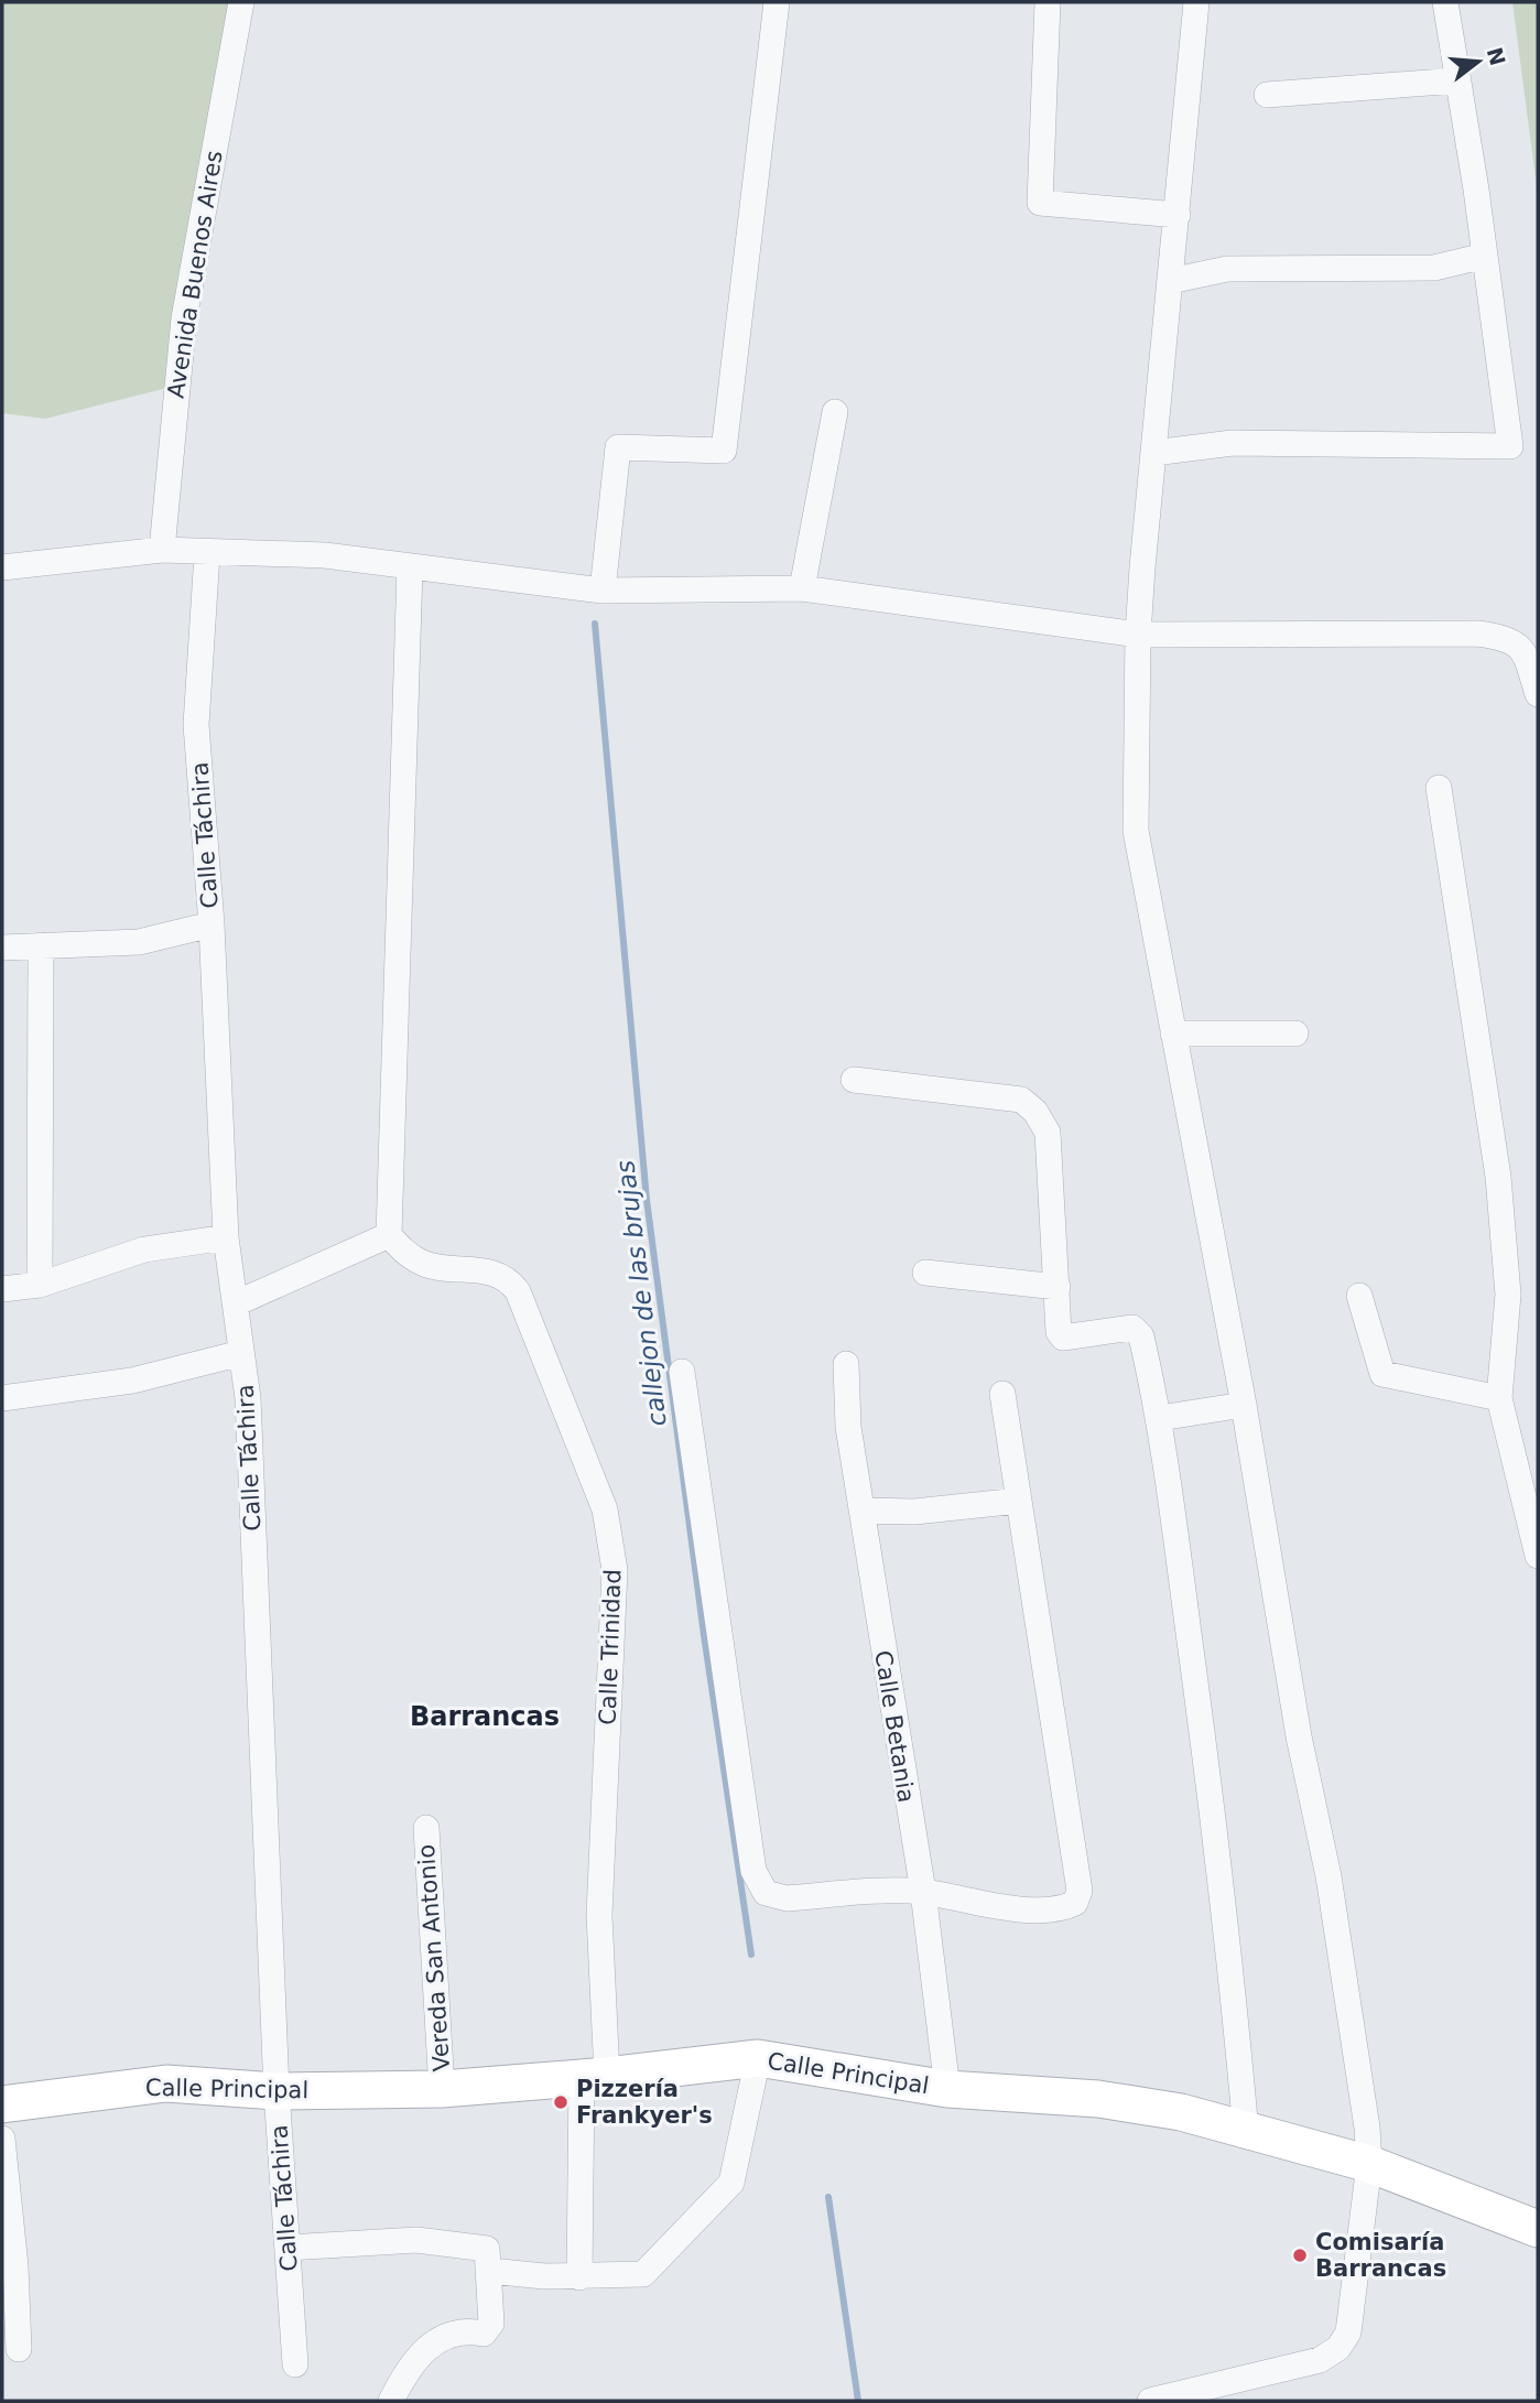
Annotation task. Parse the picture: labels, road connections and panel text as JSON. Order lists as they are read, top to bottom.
{
  "streets": {
    "street": [
      "Avenida Buenos Aires",
      "Calle Táchira",
      "Calle Trinidad",
      "Calle Betania",
      "Vereda San Antonio",
      "Calle Principal"
    ]
  },
  "crossings": [
    ["Calle Táchira", "Calle Principal"],
    ["Calle Trinidad", "Calle Principal"],
    ["Calle Betania", "Calle Principal"],
    ["Vereda San Antonio", "Calle Principal"]
  ],
  "districts": ["Barrancas"],
  "water": ["callejon de las brujas"],
  "places": ["Pizzería Frankyer's", "Comisaría Barrancas"],
  "north": "right"
}
